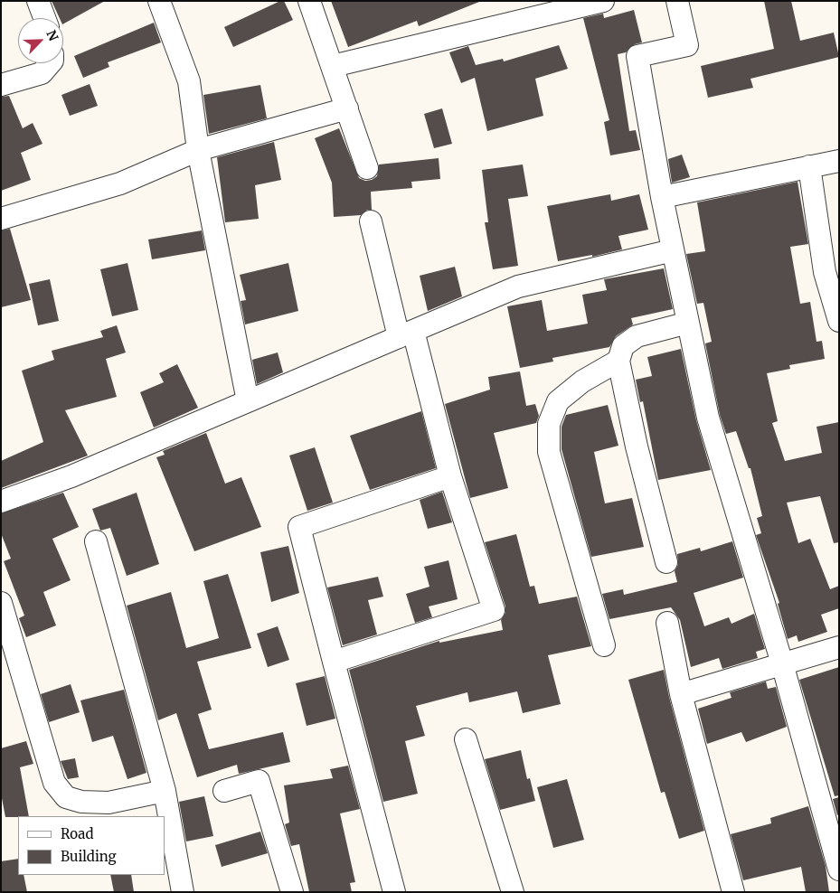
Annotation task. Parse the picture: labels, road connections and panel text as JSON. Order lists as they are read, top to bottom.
{
  "legend": ["Road", "Building"],
  "north": "top right"
}
